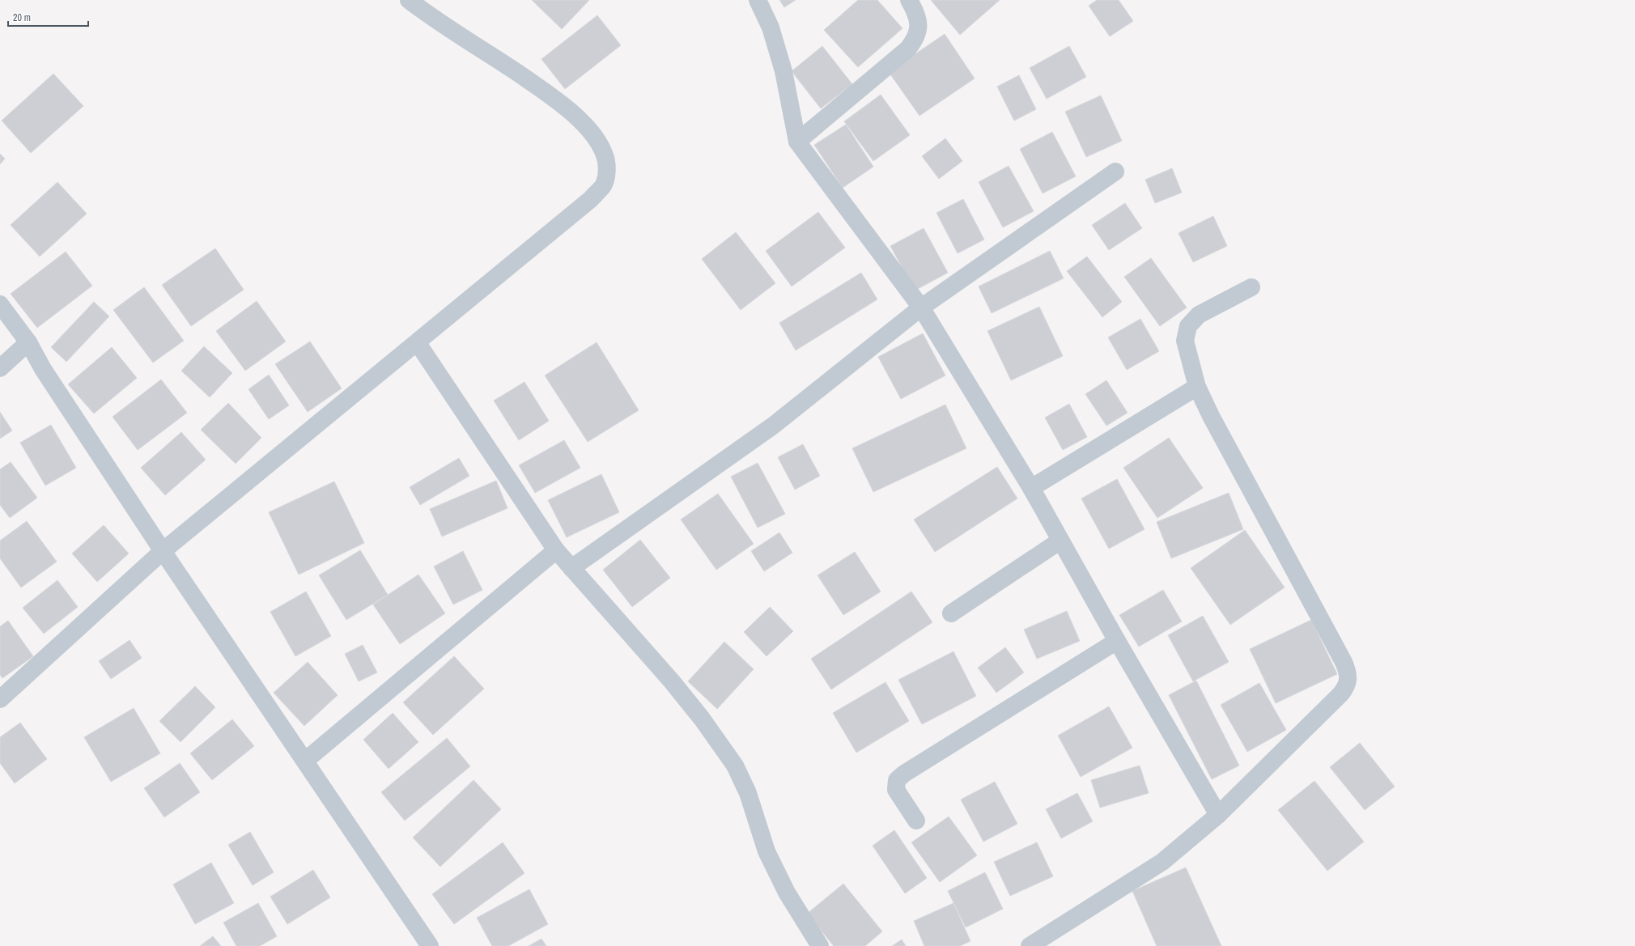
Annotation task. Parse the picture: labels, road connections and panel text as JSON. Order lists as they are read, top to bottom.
{
  "scale_bar": "20 m"
}
